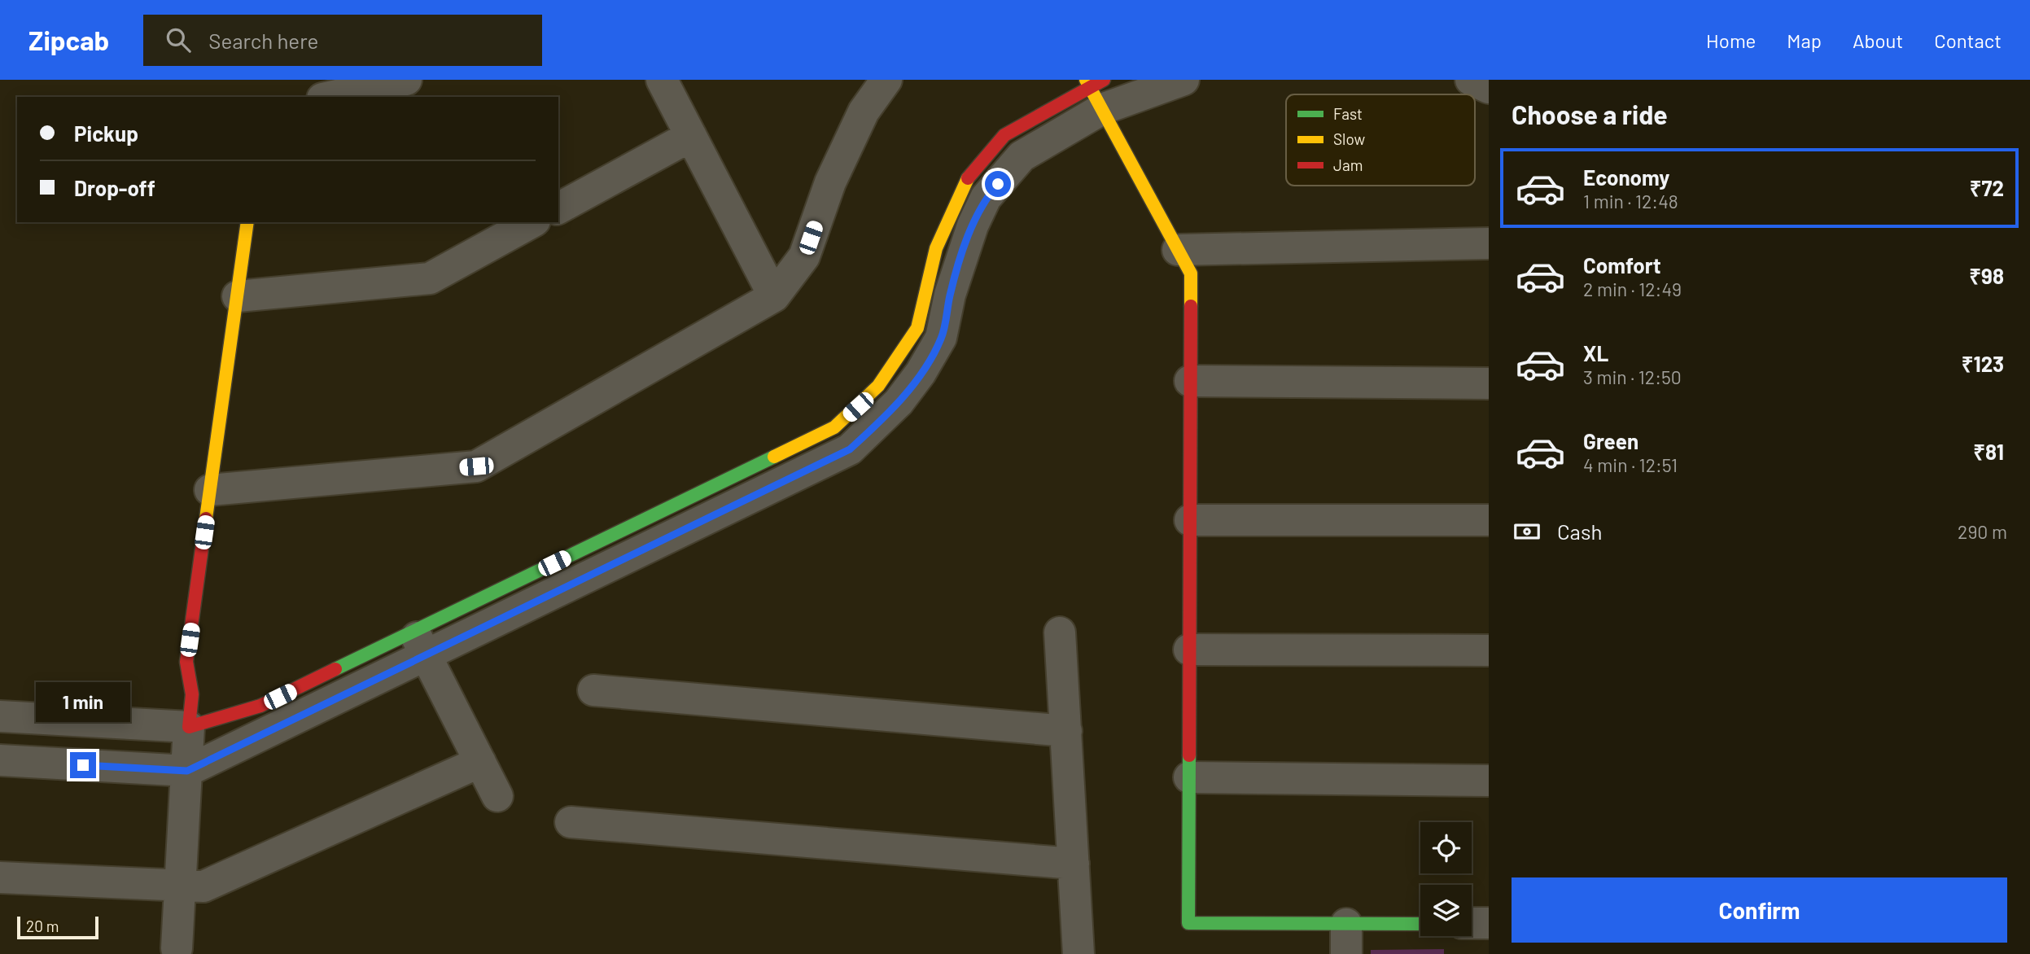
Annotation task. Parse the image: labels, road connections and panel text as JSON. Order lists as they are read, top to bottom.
{
  "legend": ["Fast", "Slow", "Jam"],
  "scale_bar": "20 m",
  "page": {
    "header": "Zipcab",
    "search": "Search here",
    "nav": [
      "Home",
      "Map",
      "About",
      "Contact"
    ],
    "heading": "Choose a ride",
    "banner": ["Pickup", "Drop-off"],
    "list": [
      {
        "name": "Economy",
        "note": "1 min · 12:48",
        "value": "₹72"
      },
      {
        "name": "Comfort",
        "note": "2 min · 12:49",
        "value": "₹98"
      },
      {
        "name": "XL",
        "note": "3 min · 12:50",
        "value": "₹123"
      },
      {
        "name": "Green",
        "note": "4 min · 12:51",
        "value": "₹81"
      }
    ],
    "pay": ["Cash", "290 m"],
    "bubble": "1 min",
    "buttons": "Confirm",
    "scale": "20 m"
  }
}
